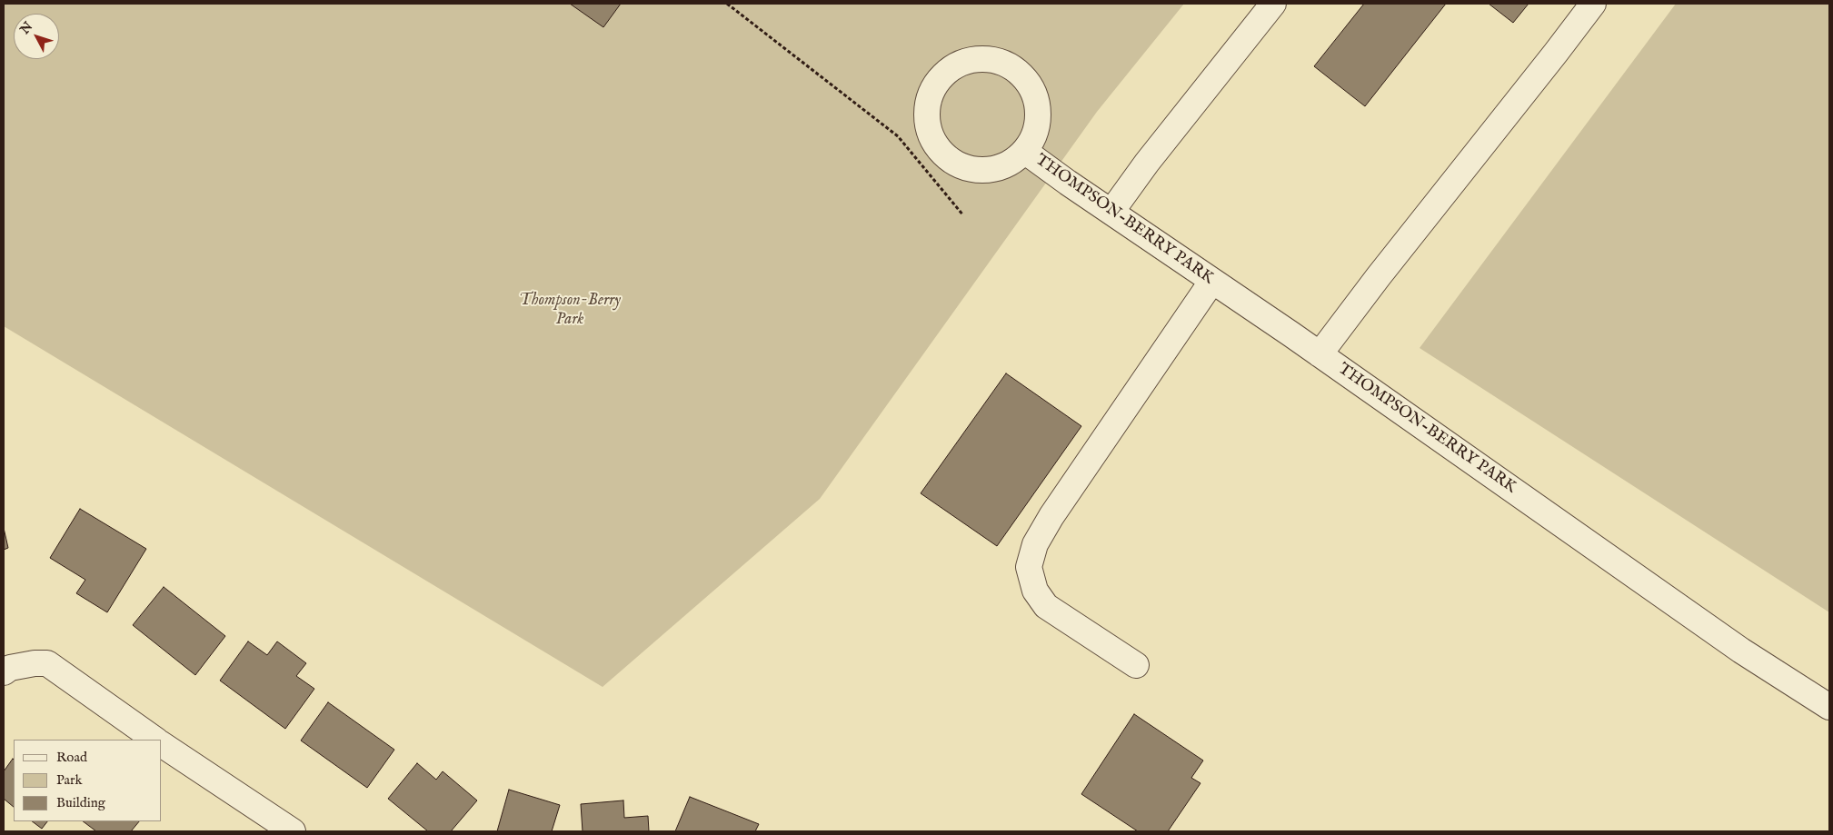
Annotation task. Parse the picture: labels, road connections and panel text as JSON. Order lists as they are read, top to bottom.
{
  "streets": {
    "street": ["THOMPSON-BERRY PARK"]
  },
  "parks": ["Thompson-Berry Park"],
  "legend": ["Road", "Park", "Building"],
  "north": "top left"
}
